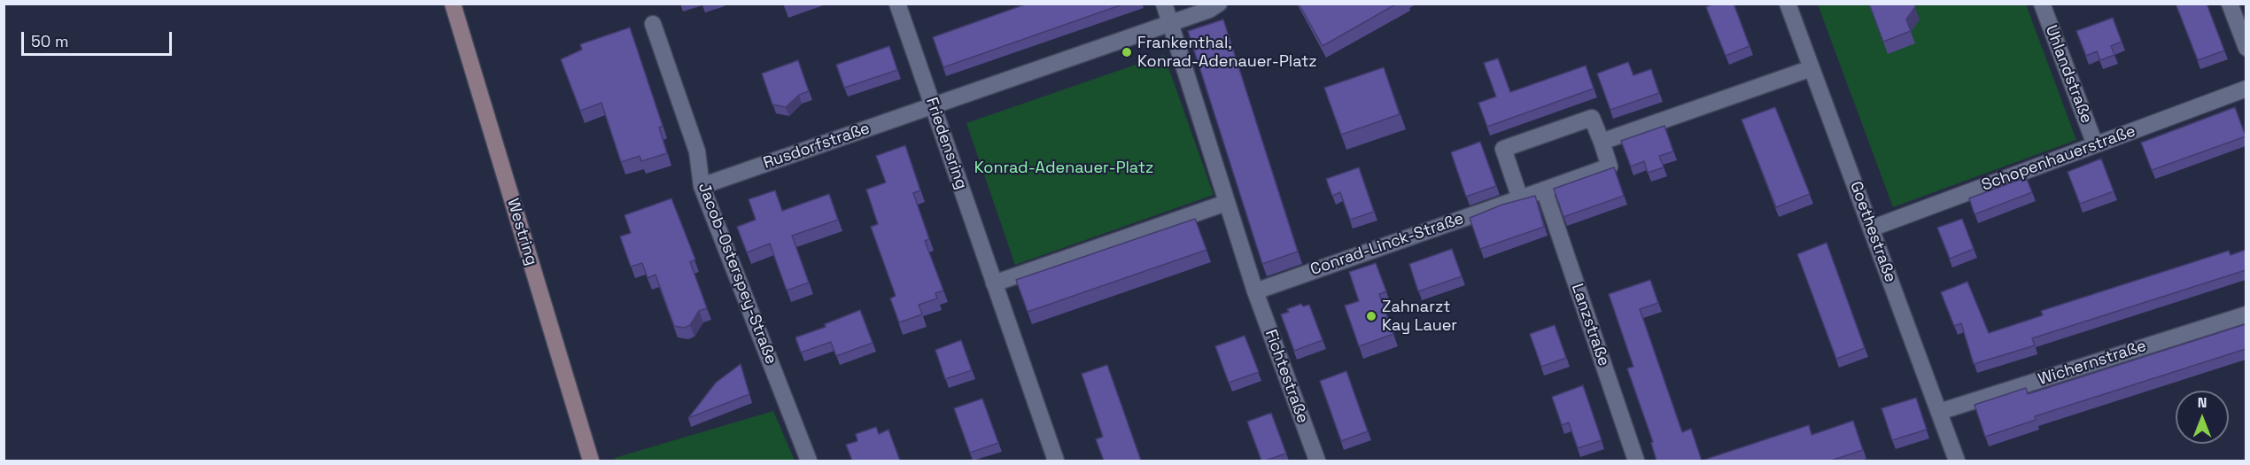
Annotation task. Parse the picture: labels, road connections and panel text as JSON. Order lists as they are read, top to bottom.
{
  "streets": {
    "main road": ["Westring"],
    "street": [
      "Uhlandstraße",
      "Friedensring",
      "Rusdorfstraße",
      "Schopenhauerstraße",
      "Goethestraße",
      "Conrad-Linck-Straße",
      "Jacob-Osterspey-Straße",
      "Lanzstraße",
      "Wichernstraße",
      "Fichtestraße"
    ]
  },
  "crossings": [
    ["Uhlandstraße", "Schopenhauerstraße"],
    ["Friedensring", "Rusdorfstraße"],
    ["Rusdorfstraße", "Jacob-Osterspey-Straße"],
    ["Schopenhauerstraße", "Goethestraße"],
    ["Goethestraße", "Wichernstraße"],
    ["Conrad-Linck-Straße", "Lanzstraße"],
    ["Conrad-Linck-Straße", "Fichtestraße"]
  ],
  "parks": ["Konrad-Adenauer-Platz"],
  "places": ["Frankenthal, Konrad-Adenauer-Platz", "Zahnarzt Kay Lauer"],
  "scale_bar": "50 m",
  "north": "top"
}
